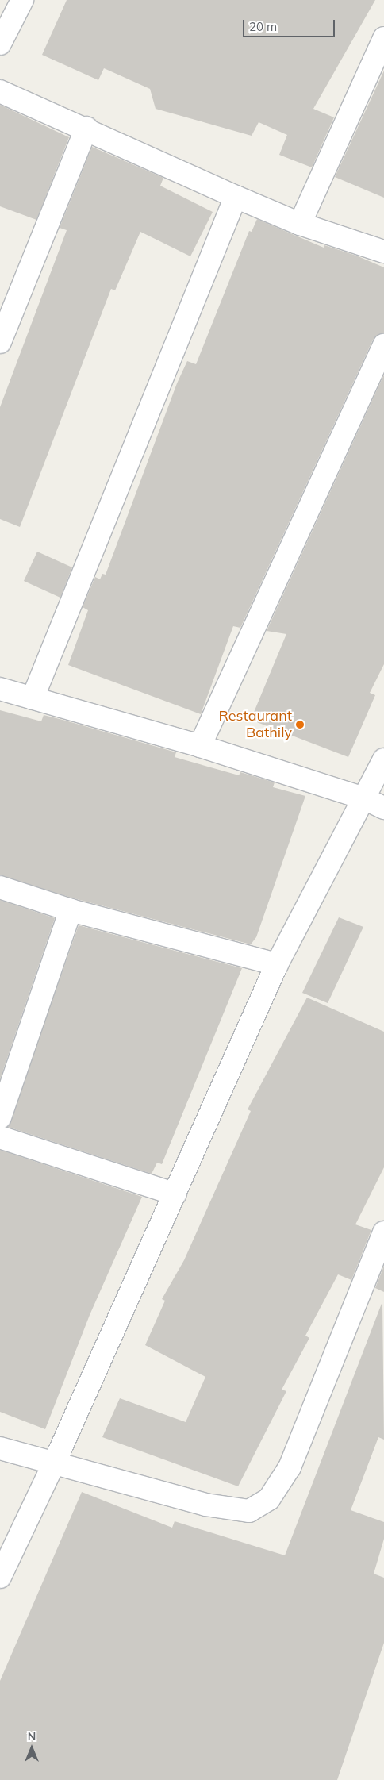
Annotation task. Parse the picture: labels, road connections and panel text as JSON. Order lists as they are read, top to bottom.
{
  "places": ["Restaurant Bathily"],
  "scale_bar": "20 m",
  "north": "top"
}
